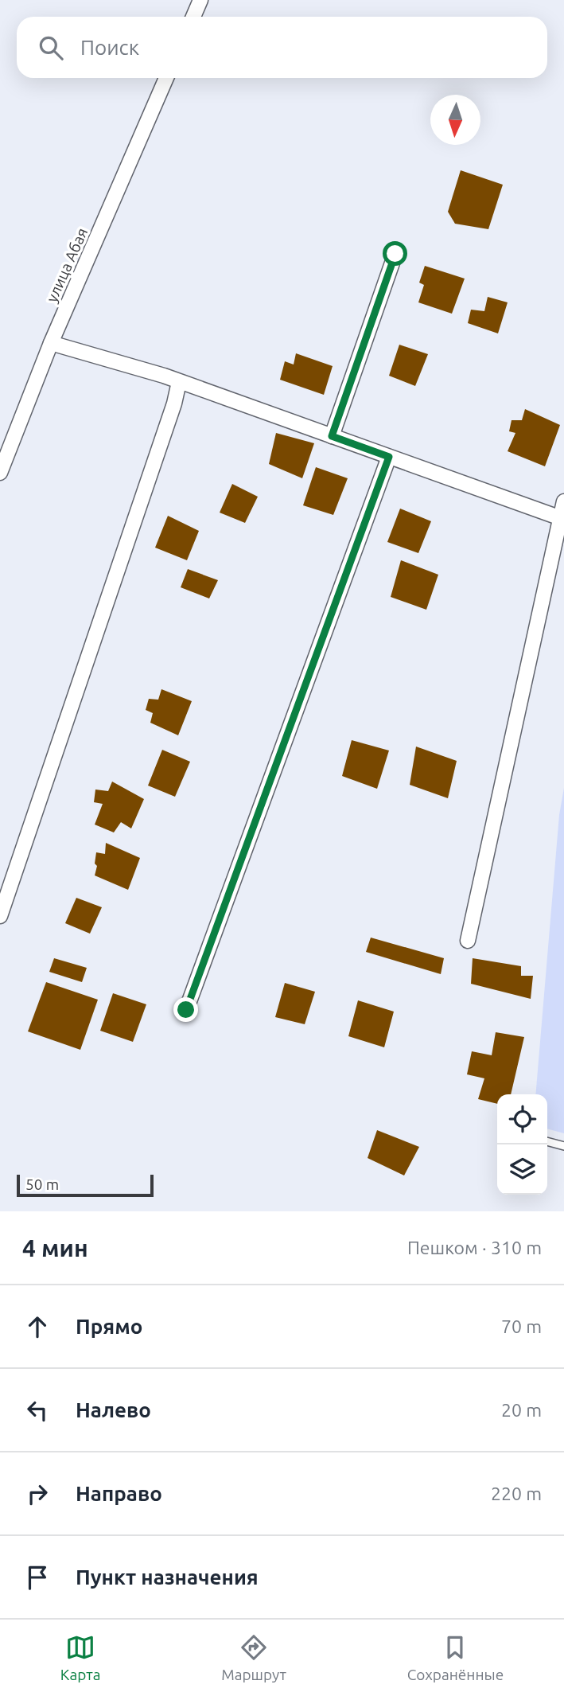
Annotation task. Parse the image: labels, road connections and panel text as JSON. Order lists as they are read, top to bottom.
{
  "streets": {
    "street": ["улица Абая"]
  },
  "scale_bar": "50 m",
  "north": "bottom",
  "page": {
    "search": "Поиск",
    "scale": "50 m",
    "heading": ["4 мин", "Пешком · 310 m"],
    "list": [
      ["Прямо", "70 m"],
      ["Налево", "20 m"],
      ["Направо", "220 m"],
      "Пункт назначения"
    ],
    "nav": ["Карта", "Маршрут", "Сохранённые"]
  }
}
